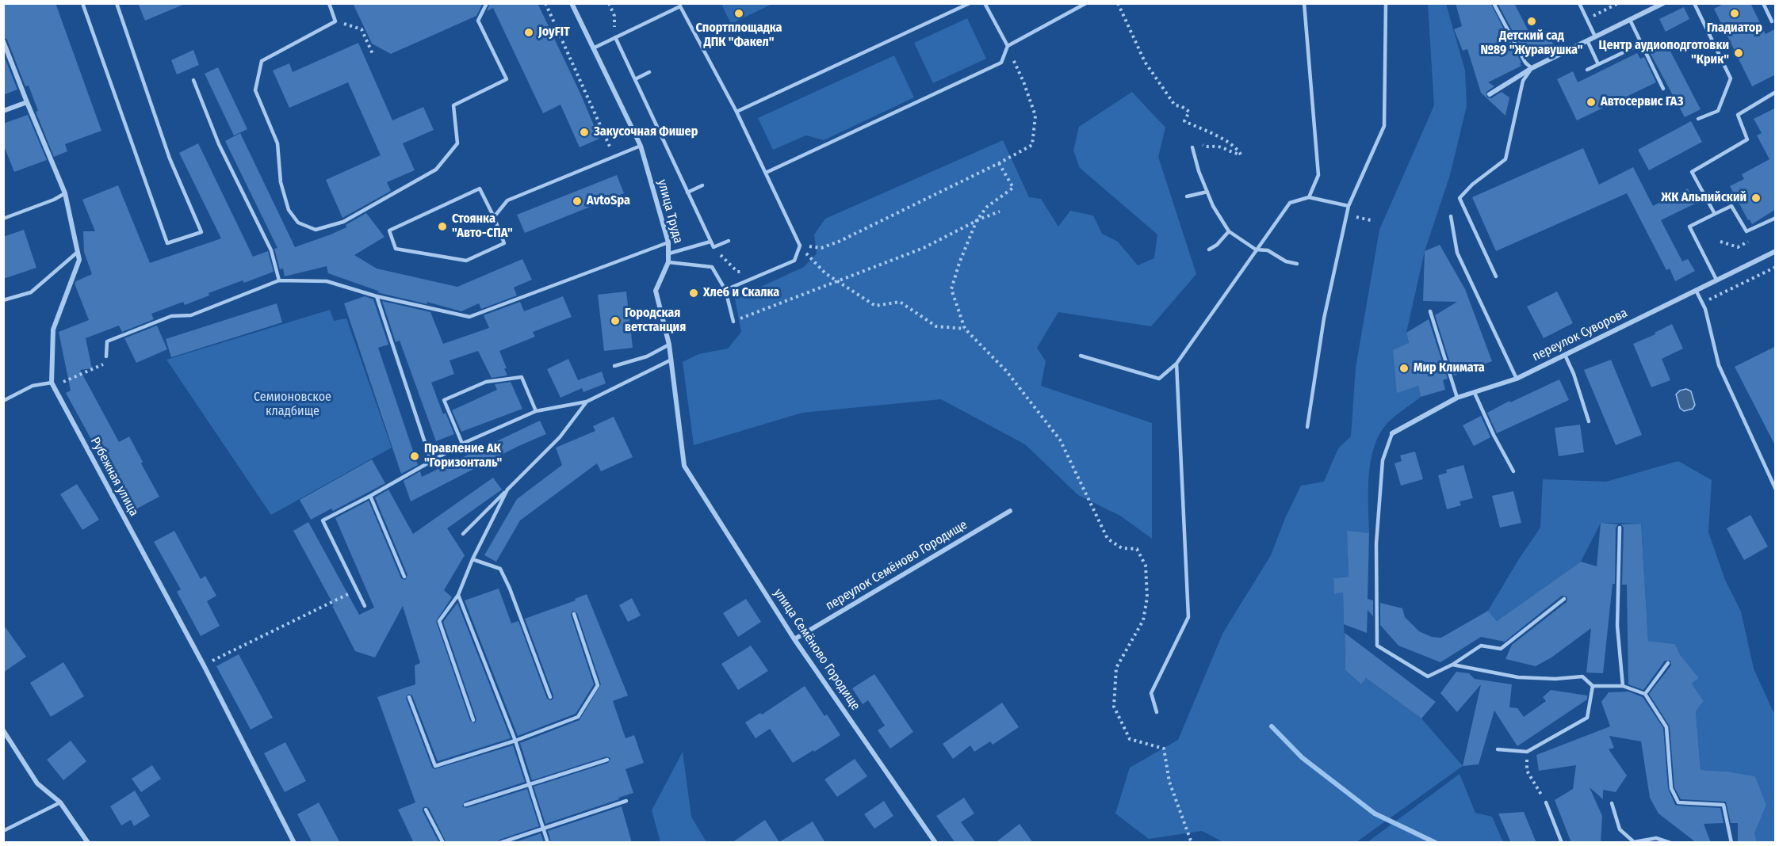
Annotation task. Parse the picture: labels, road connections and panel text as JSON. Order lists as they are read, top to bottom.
{
  "streets": {
    "street": [
      "улица Труда",
      "переулок Суворова",
      "Рубежная улица",
      "переулок Семёново Городище",
      "улица Семёново Городище"
    ]
  },
  "crossings": [
    ["улица Труда", "улица Семёново Городище"],
    ["переулок Семёново Городище", "улица Семёново Городище"]
  ],
  "parks": ["Семионовское кладбище"],
  "places": [
    "Спортплощадка ДПК \"Факел\"",
    "Гладиатор",
    "Детский сад №89 \"Журавушка\"",
    "JoyFIT",
    "Центр аудиоподготовки \"Крик\"",
    "Автосервис ГАЗ",
    "Закусочная Фишер",
    "ЖК Альпийский",
    "AvtoSpa",
    "Стоянка \"Авто-СПА\"",
    "Хлеб и Скалка",
    "Городская ветстанция",
    "Мир Климата",
    "Правление АК \"Горизонталь\""
  ]
}
